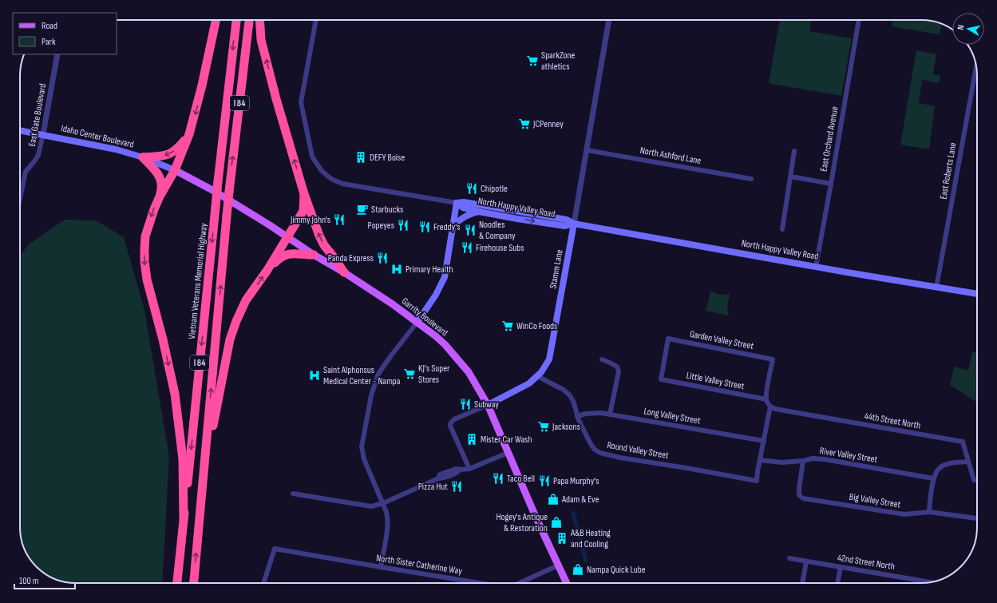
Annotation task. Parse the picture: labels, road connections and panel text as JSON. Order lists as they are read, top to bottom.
{
  "streets": {
    "highway": ["I 84", "Vietnam Veterans Memorial Highway"],
    "main road": [
      "Idaho Center Boulevard",
      "North Happy Valley Road",
      "Stamm Lane",
      "Garrity Boulevard"
    ],
    "street": [
      "East Gate Boulevard",
      "East Orchard Avenue",
      "North Ashford Lane",
      "East Roberts Lane",
      "Garden Valley Street",
      "Little Valley Street",
      "Long Valley Street",
      "44th Street North",
      "Round Valley Street",
      "River Valley Street",
      "Big Valley Street",
      "42nd Street North",
      "North Sister Catherine Way"
    ]
  },
  "crossings": [
    ["East Gate Boulevard", "Idaho Center Boulevard"],
    ["Idaho Center Boulevard", "Garrity Boulevard"],
    ["East Orchard Avenue", "North Happy Valley Road"],
    ["North Ashford Lane", "Stamm Lane"],
    ["East Roberts Lane", "North Happy Valley Road"],
    ["North Happy Valley Road", "Stamm Lane"],
    ["Stamm Lane", "Garrity Boulevard"],
    ["Stamm Lane", "Round Valley Street"],
    ["Garrity Boulevard", "North Sister Catherine Way"],
    ["Garden Valley Street", "Little Valley Street"],
    ["Long Valley Street", "Round Valley Street"],
    ["Round Valley Street", "River Valley Street"],
    ["River Valley Street", "Big Valley Street"]
  ],
  "places": {
    "supermarket": [
      "SparkZone athletics",
      "JCPenney",
      "WinCo Foods",
      "KJ's Super Stores",
      "Jacksons"
    ],
    "building": ["DEFY Boise", "Mister Car Wash", "A&B Heating and Cooling"],
    "restaurant": [
      "Chipotle",
      "Jimmy John's",
      "Popeyes",
      "Freddy's",
      "Noodles & Company",
      "Firehouse Subs",
      "Panda Express",
      "Subway",
      "Taco Bell",
      "Papa Murphy's",
      "Pizza Hut"
    ],
    "cafe": ["Starbucks"],
    "hospital": ["Primary Health", "Saint Alphonsus Medical Center - Nampa"],
    "shop": ["Adam & Eve", "Hogey's Antique & Restoration", "Nampa Quick Lube"]
  },
  "legend": ["Road", "Park"],
  "scale_bar": "100 m",
  "north": "left"
}
